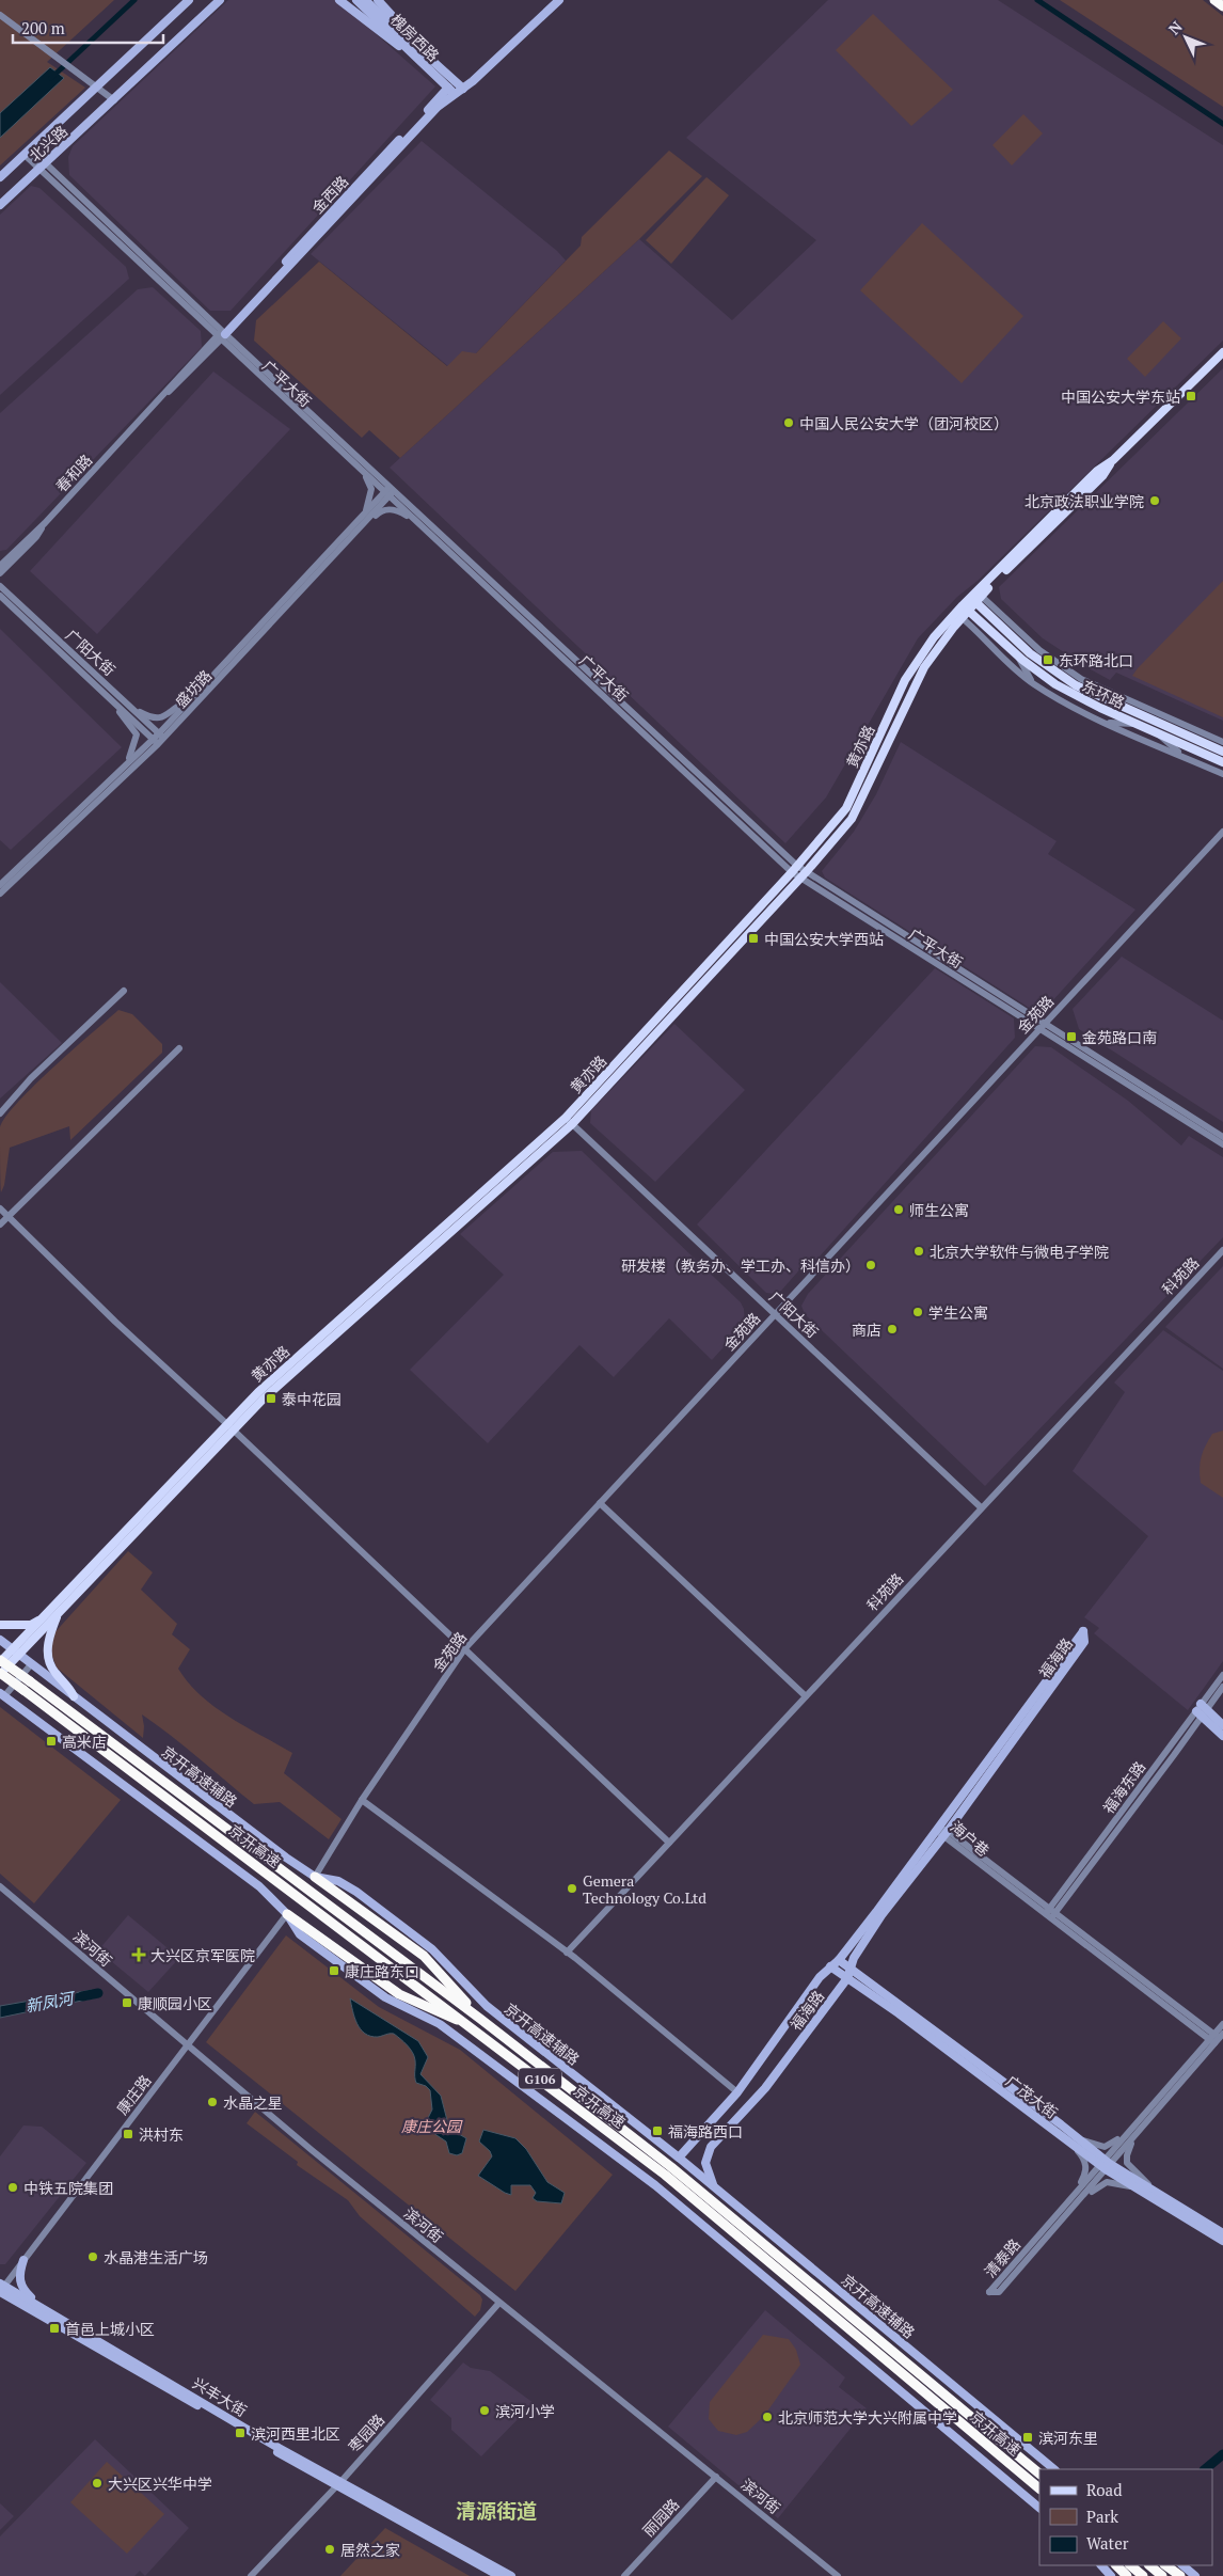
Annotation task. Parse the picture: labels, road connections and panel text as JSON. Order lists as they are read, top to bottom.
{
  "streets": {
    "highway": ["京开高速", "G106"],
    "main road": [
      "槐房西路",
      "北兴路",
      "金西路",
      "东环路",
      "黄亦路",
      "福海路",
      "京开高速辅路",
      "广茂大街",
      "兴丰大街"
    ],
    "street": [
      "广平大街",
      "春和路",
      "广阳大街",
      "盛坊路",
      "金苑路",
      "科苑路",
      "福海东路",
      "海户巷",
      "滨河街",
      "康庄路",
      "清泰路",
      "枣园路",
      "丽园路"
    ]
  },
  "crossings": [
    ["槐房西路", "金西路"],
    ["北兴路", "广平大街"],
    ["金西路", "广平大街"],
    ["金西路", "春和路"],
    ["广平大街", "春和路"],
    ["广平大街", "盛坊路"],
    ["广平大街", "黄亦路"],
    ["广平大街", "金苑路"],
    ["广阳大街", "盛坊路"],
    ["广阳大街", "黄亦路"],
    ["广阳大街", "金苑路"],
    ["广阳大街", "科苑路"],
    ["东环路", "黄亦路"],
    ["黄亦路", "京开高速辅路"],
    ["金苑路", "京开高速辅路"],
    ["福海路", "京开高速辅路"],
    ["福海路", "海户巷"],
    ["福海路", "广茂大街"],
    ["福海东路", "海户巷"],
    ["海户巷", "清泰路"],
    ["京开高速", "G106"],
    ["滨河街", "康庄路"],
    ["滨河街", "枣园路"],
    ["滨河街", "丽园路"],
    ["康庄路", "兴丰大街"],
    ["广茂大街", "清泰路"],
    ["兴丰大街", "枣园路"]
  ],
  "districts": ["清源街道"],
  "water": ["新凤河"],
  "parks": ["康庄公园"],
  "places": {
    "transit": [
      "中国公安大学东站",
      "东环路北口",
      "中国公安大学西站",
      "金苑路口南",
      "泰中花园",
      "高米店",
      "康庄路东口",
      "康顺园小区",
      "福海路西口",
      "洪村东",
      "首邑上城小区",
      "滨河西里北区",
      "滨河东里"
    ],
    "other": [
      "中国人民公安大学（团河校区）",
      "北京政法职业学院",
      "师生公寓",
      "北京大学软件与微电子学院",
      "研发楼（教务办、学工办、科信办）",
      "学生公寓",
      "商店",
      "Gemera Technology Co.Ltd",
      "水晶之星",
      "中铁五院集团",
      "水晶港生活广场",
      "滨河小学",
      "北京师范大学大兴附属中学",
      "大兴区兴华中学",
      "居然之家"
    ],
    "health": ["大兴区京军医院"]
  },
  "legend": ["Road", "Park", "Water"],
  "scale_bar": "200 m",
  "north": "top left"
}
